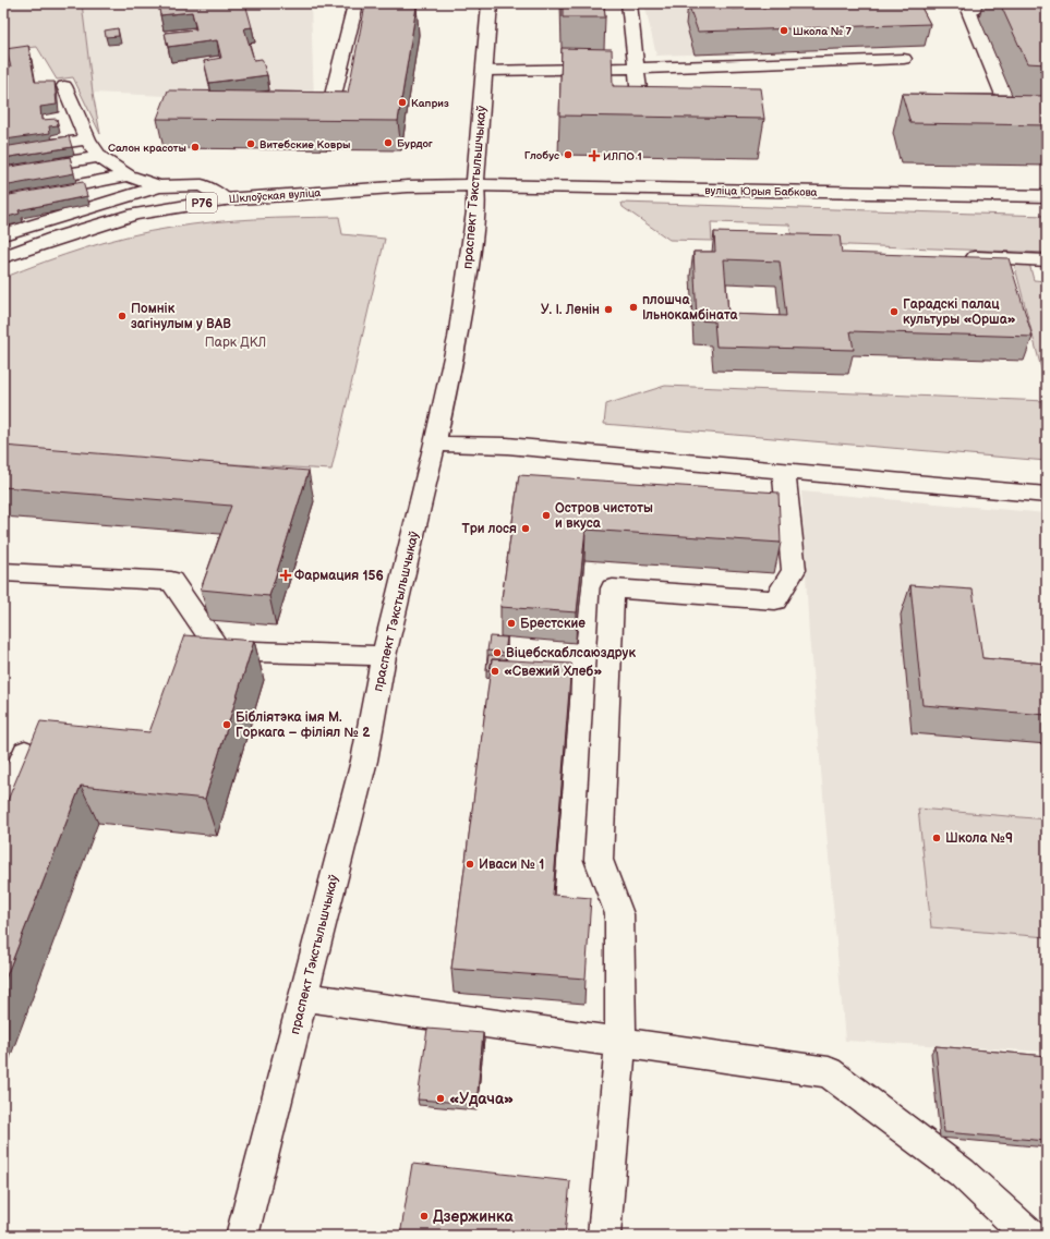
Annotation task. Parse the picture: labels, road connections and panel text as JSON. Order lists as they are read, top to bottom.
{
  "streets": {
    "street": [
      "праспект Тэкстыльшчыкаў",
      "вуліца Юрыя Бабкова",
      "Шклоўская вуліца",
      "Р76"
    ]
  },
  "crossings": [
    ["праспект Тэкстыльшчыкаў", "вуліца Юрыя Бабкова"],
    ["праспект Тэкстыльшчыкаў", "Шклоўская вуліца"],
    ["вуліца Юрыя Бабкова", "Шклоўская вуліца"]
  ],
  "parks": ["Парк ДКЛ"],
  "places": {
    "other": [
      "Школа № 7",
      "Каприз",
      "Бурдог",
      "Витебские Ковры",
      "Салон красоты",
      "Глобус",
      "плошча Ільнокамбіната",
      "У. І. Ленін",
      "Гарадскі палац культуры «Орша»",
      "Помнік загінулым у ВАВ",
      "Остров чистоты и вкуса",
      "Три лося",
      "Брестские",
      "Віцебскаблсаюздрук",
      "«Свежий Хлеб»",
      "Бібліятэка імя М. Горкага – філіял № 2",
      "Школа №9",
      "Иваси № 1",
      "«Удача»",
      "Дзержинка"
    ],
    "health": ["ИЛПО 1", "Фармация 156"]
  }
}
